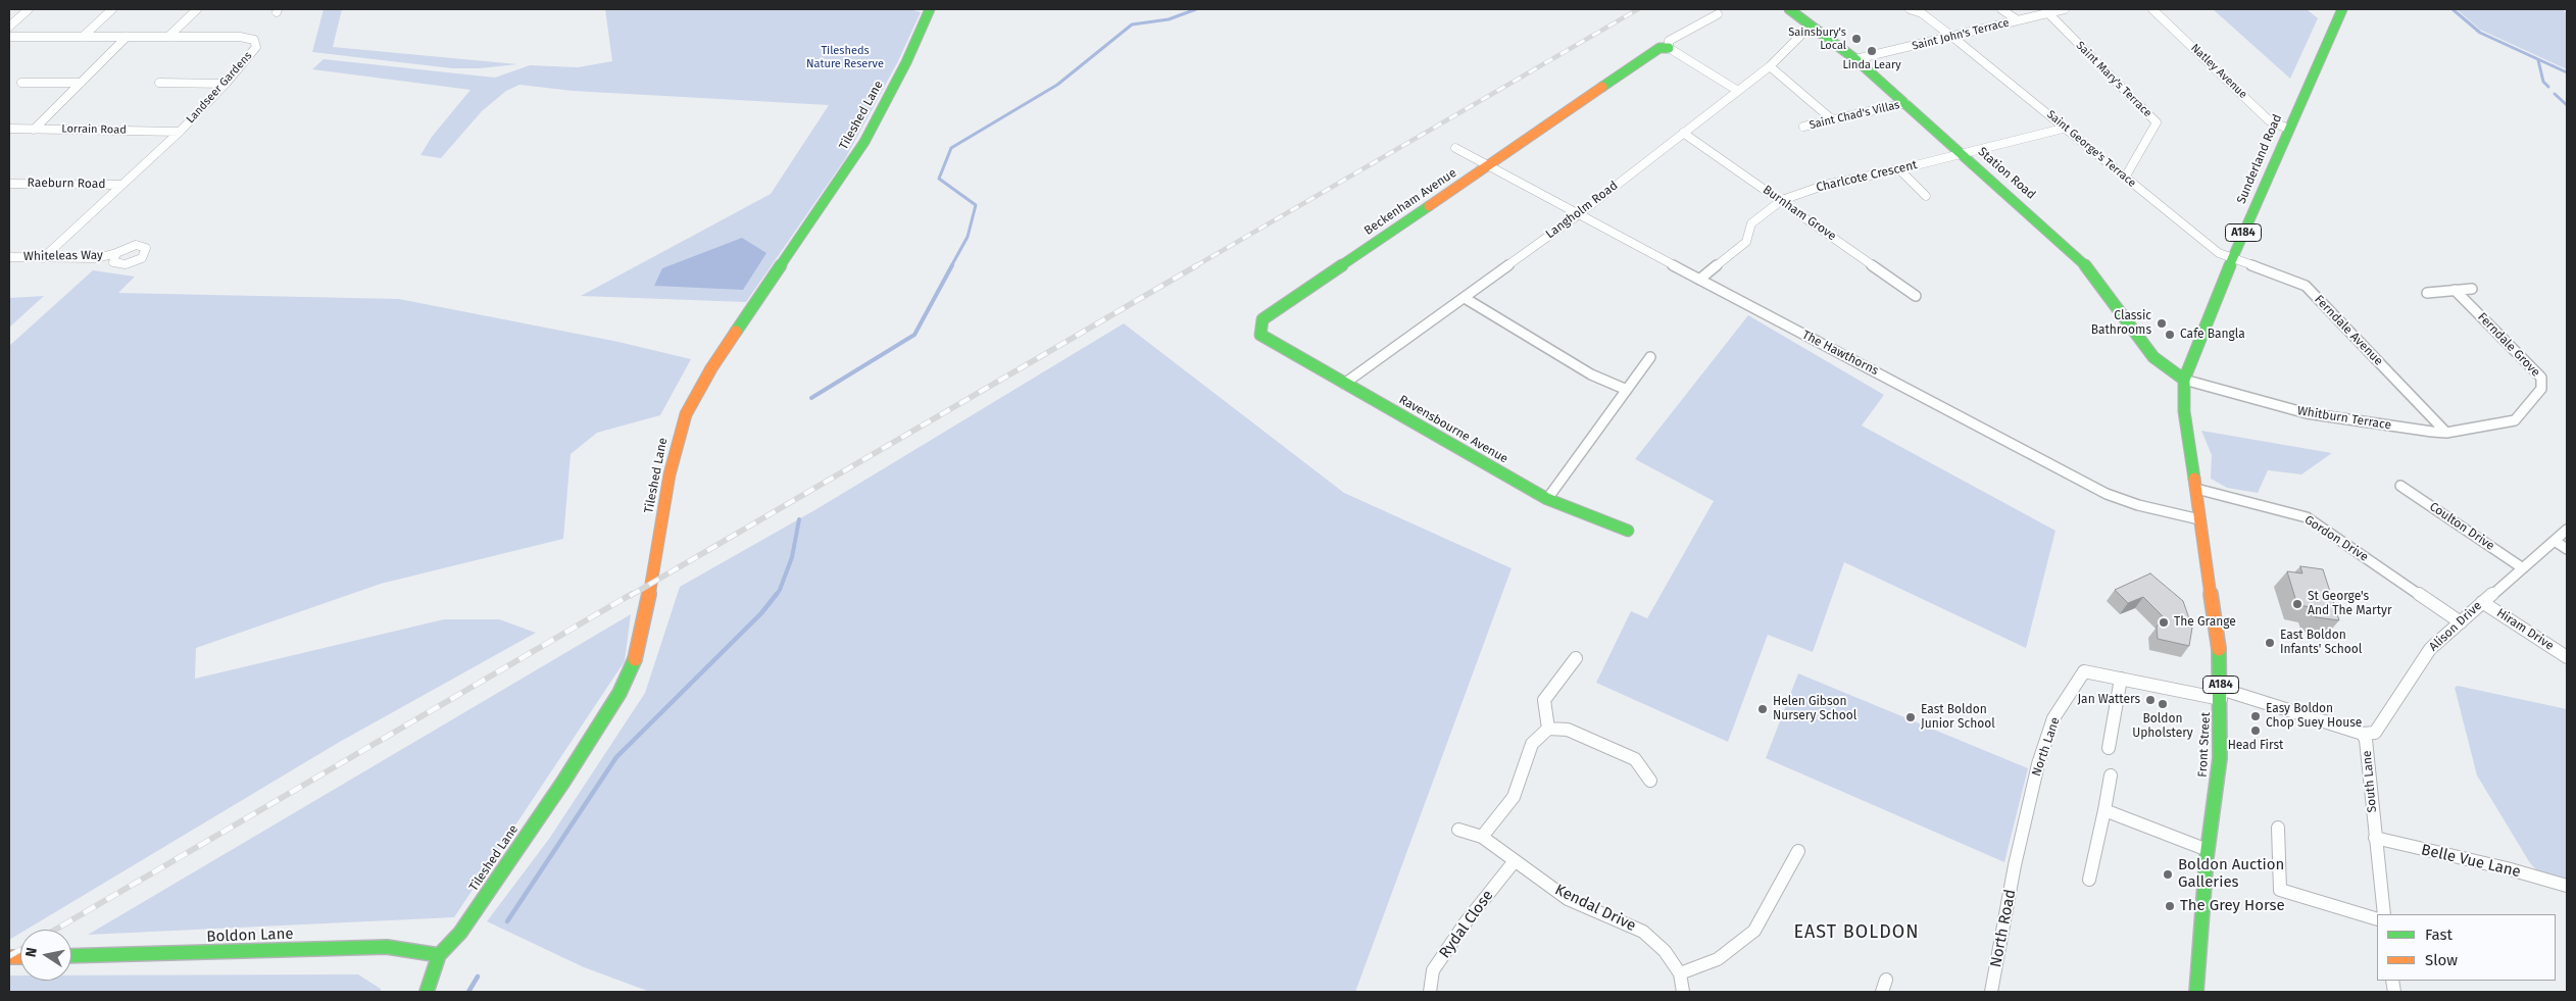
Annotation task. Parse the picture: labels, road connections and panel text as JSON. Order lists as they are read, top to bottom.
{
  "streets": {
    "main road": [
      "Tileshed Lane",
      "Sunderland Road",
      "Station Road",
      "Beckenham Avenue",
      "A184",
      "Ravensbourne Avenue",
      "Front Street",
      "Boldon Lane"
    ],
    "street": [
      "Saint John's Terrace",
      "Natley Avenue",
      "Saint Mary's Terrace",
      "Landseer Gardens",
      "Saint Chad's Villas",
      "Lorrain Road",
      "Saint George's Terrace",
      "Charlcote Crescent",
      "Raeburn Road",
      "Langholm Road",
      "Burnham Grove",
      "Whiteleas Way",
      "Ferndale Avenue",
      "Ferndale Grove",
      "The Hawthorns",
      "Whitburn Terrace",
      "Coulton Drive",
      "Gordon Drive",
      "Alison Drive",
      "Hiram Drive",
      "North Lane",
      "South Lane",
      "Belle Vue Lane",
      "Kendal Drive",
      "Rydal Close",
      "North Road"
    ]
  },
  "crossings": [
    ["Saint John's Terrace", "Saint Mary's Terrace"],
    ["Saint John's Terrace", "Saint George's Terrace"],
    ["Saint John's Terrace", "Station Road"],
    ["Natley Avenue", "Sunderland Road"],
    ["Saint Mary's Terrace", "Saint George's Terrace"],
    ["Landseer Gardens", "Lorrain Road"],
    ["Landseer Gardens", "Raeburn Road"],
    ["Landseer Gardens", "Whiteleas Way"],
    ["Tileshed Lane", "Boldon Lane"],
    ["Saint Chad's Villas", "Station Road"],
    ["Saint George's Terrace", "Sunderland Road"],
    ["Saint George's Terrace", "Charlcote Crescent"],
    ["Saint George's Terrace", "Ferndale Avenue"],
    ["Sunderland Road", "Station Road"],
    ["Sunderland Road", "Ferndale Avenue"],
    ["Sunderland Road", "Whitburn Terrace"],
    ["Sunderland Road", "Front Street"],
    ["Station Road", "Charlcote Crescent"],
    ["Station Road", "Langholm Road"],
    ["Station Road", "Whitburn Terrace"],
    ["Station Road", "Front Street"],
    ["Charlcote Crescent", "Burnham Grove"],
    ["Charlcote Crescent", "The Hawthorns"],
    ["Beckenham Avenue", "Langholm Road"],
    ["Beckenham Avenue", "The Hawthorns"],
    ["Beckenham Avenue", "Ravensbourne Avenue"],
    ["Langholm Road", "Burnham Grove"],
    ["Langholm Road", "The Hawthorns"],
    ["Langholm Road", "Ravensbourne Avenue"],
    ["Ferndale Avenue", "Whitburn Terrace"],
    ["Ferndale Grove", "Whitburn Terrace"],
    ["The Hawthorns", "Front Street"],
    ["Whitburn Terrace", "Front Street"],
    ["Coulton Drive", "Alison Drive"],
    ["Gordon Drive", "Alison Drive"],
    ["Gordon Drive", "Front Street"],
    ["Alison Drive", "Hiram Drive"],
    ["Alison Drive", "South Lane"],
    ["Front Street", "South Lane"],
    ["North Lane", "South Lane"],
    ["North Lane", "North Road"],
    ["South Lane", "Belle Vue Lane"],
    ["Kendal Drive", "Rydal Close"]
  ],
  "districts": ["EAST BOLDON"],
  "parks": ["Tilesheds Nature Reserve"],
  "places": [
    "Sainsbury's Local",
    "Linda Leary",
    "Classic Bathrooms",
    "Cafe Bangla",
    "St George's And The Martyr",
    "The Grange",
    "East Boldon Infants' School",
    "Jan Watters",
    "Boldon Upholstery",
    "Helen Gibson Nursery School",
    "Easy Boldon Chop Suey House",
    "East Boldon Junior School",
    "Head First",
    "Boldon Auction Galleries",
    "The Grey Horse"
  ],
  "legend": ["Fast", "Slow"],
  "north": "left"
}
